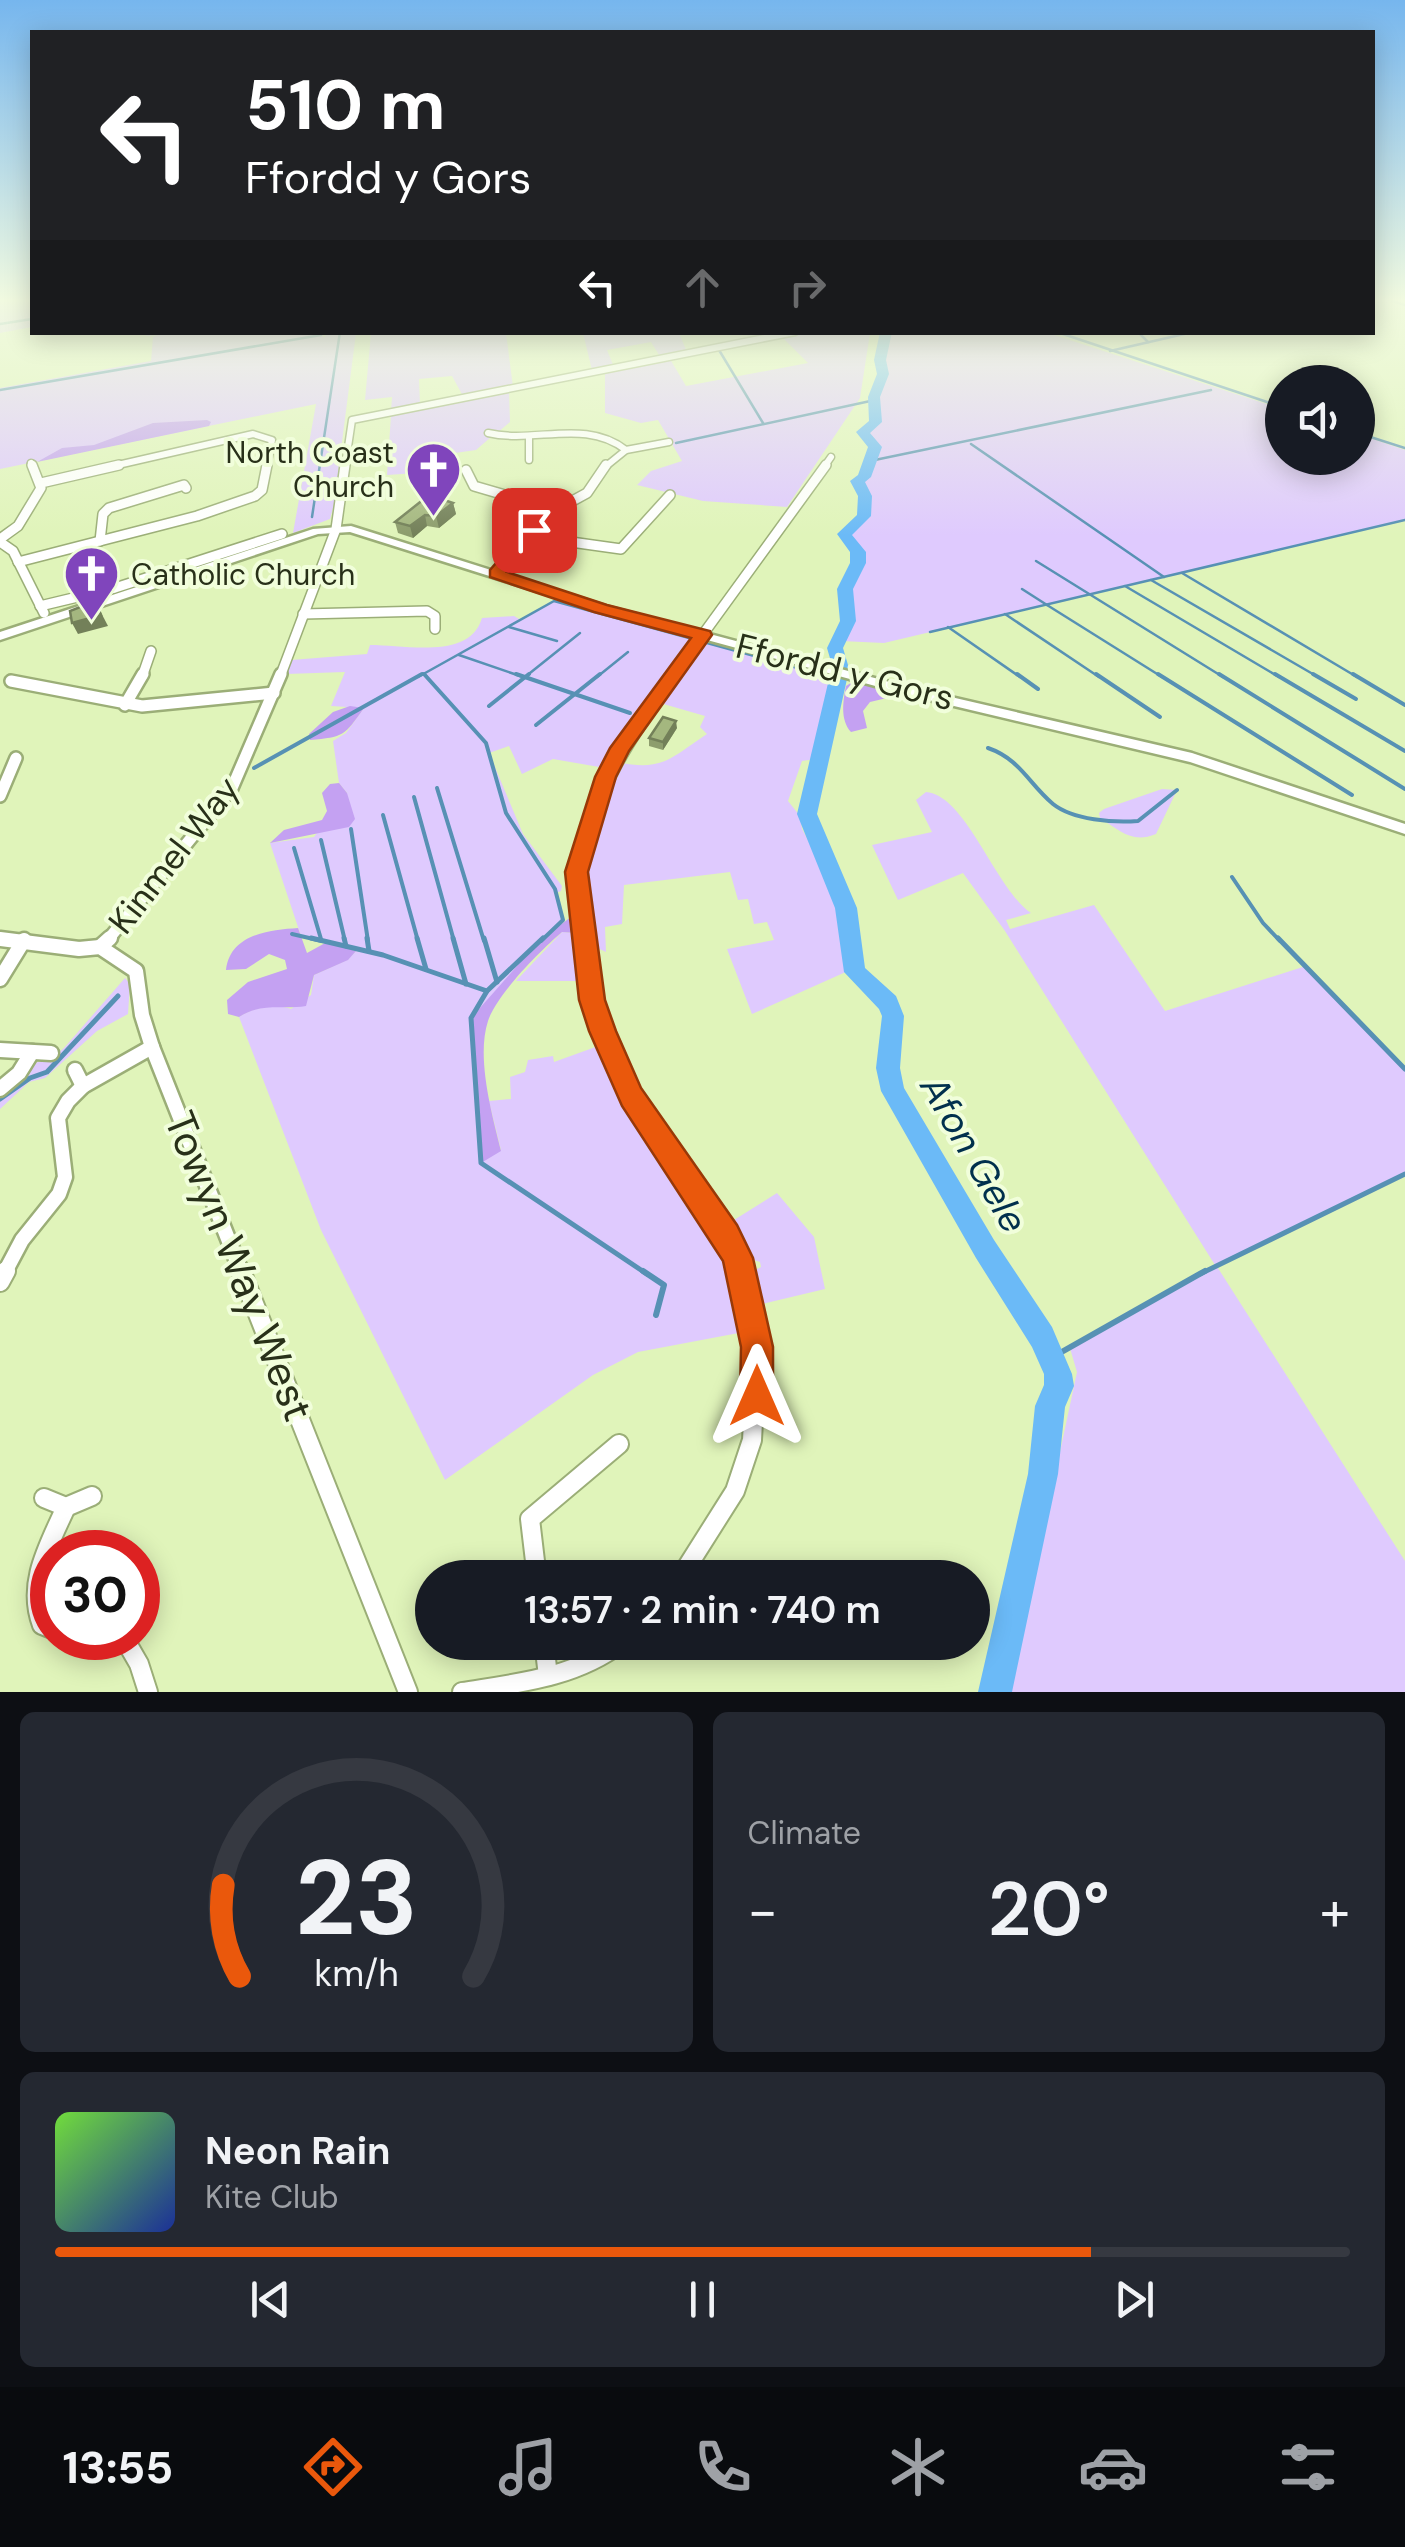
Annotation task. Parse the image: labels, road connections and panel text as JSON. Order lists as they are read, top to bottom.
{
  "streets": {
    "street": ["Ffordd y Gors", "Kinmel Way", "Towyn Way West"]
  },
  "crossings": [
    ["Ffordd y Gors", "Kinmel Way"],
    ["Kinmel Way", "Towyn Way West"]
  ],
  "water": ["Afon Gele"],
  "places": {
    "church": ["North Coast Church", "Catholic Church"]
  },
  "page": {
    "turn": ["510 m", "Ffordd y Gors"],
    "limit": "30",
    "trip": "13:57 · 2 min · 740 m",
    "tile": "Climate",
    "heat": ["−", "20°", "+"],
    "song": ["Neon Rain", "Kite Club"],
    "tabs": "13:55",
    "gauge": ["23", "km/h"]
  }
}
